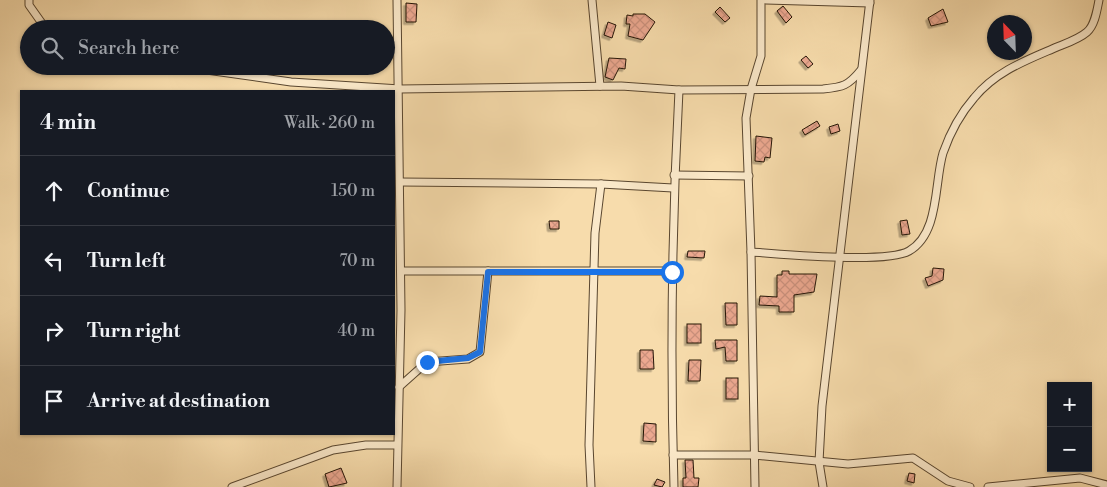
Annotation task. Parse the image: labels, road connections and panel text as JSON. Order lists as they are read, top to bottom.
{
  "north": "top left",
  "page": {
    "search": "Search here",
    "heading": ["4 min", "Walk · 260 m"],
    "list": [
      ["Continue", "150 m"],
      ["Turn left", "70 m"],
      ["Turn right", "40 m"],
      "Arrive at destination"
    ],
    "map_buttons": ["+", "−"]
  }
}
